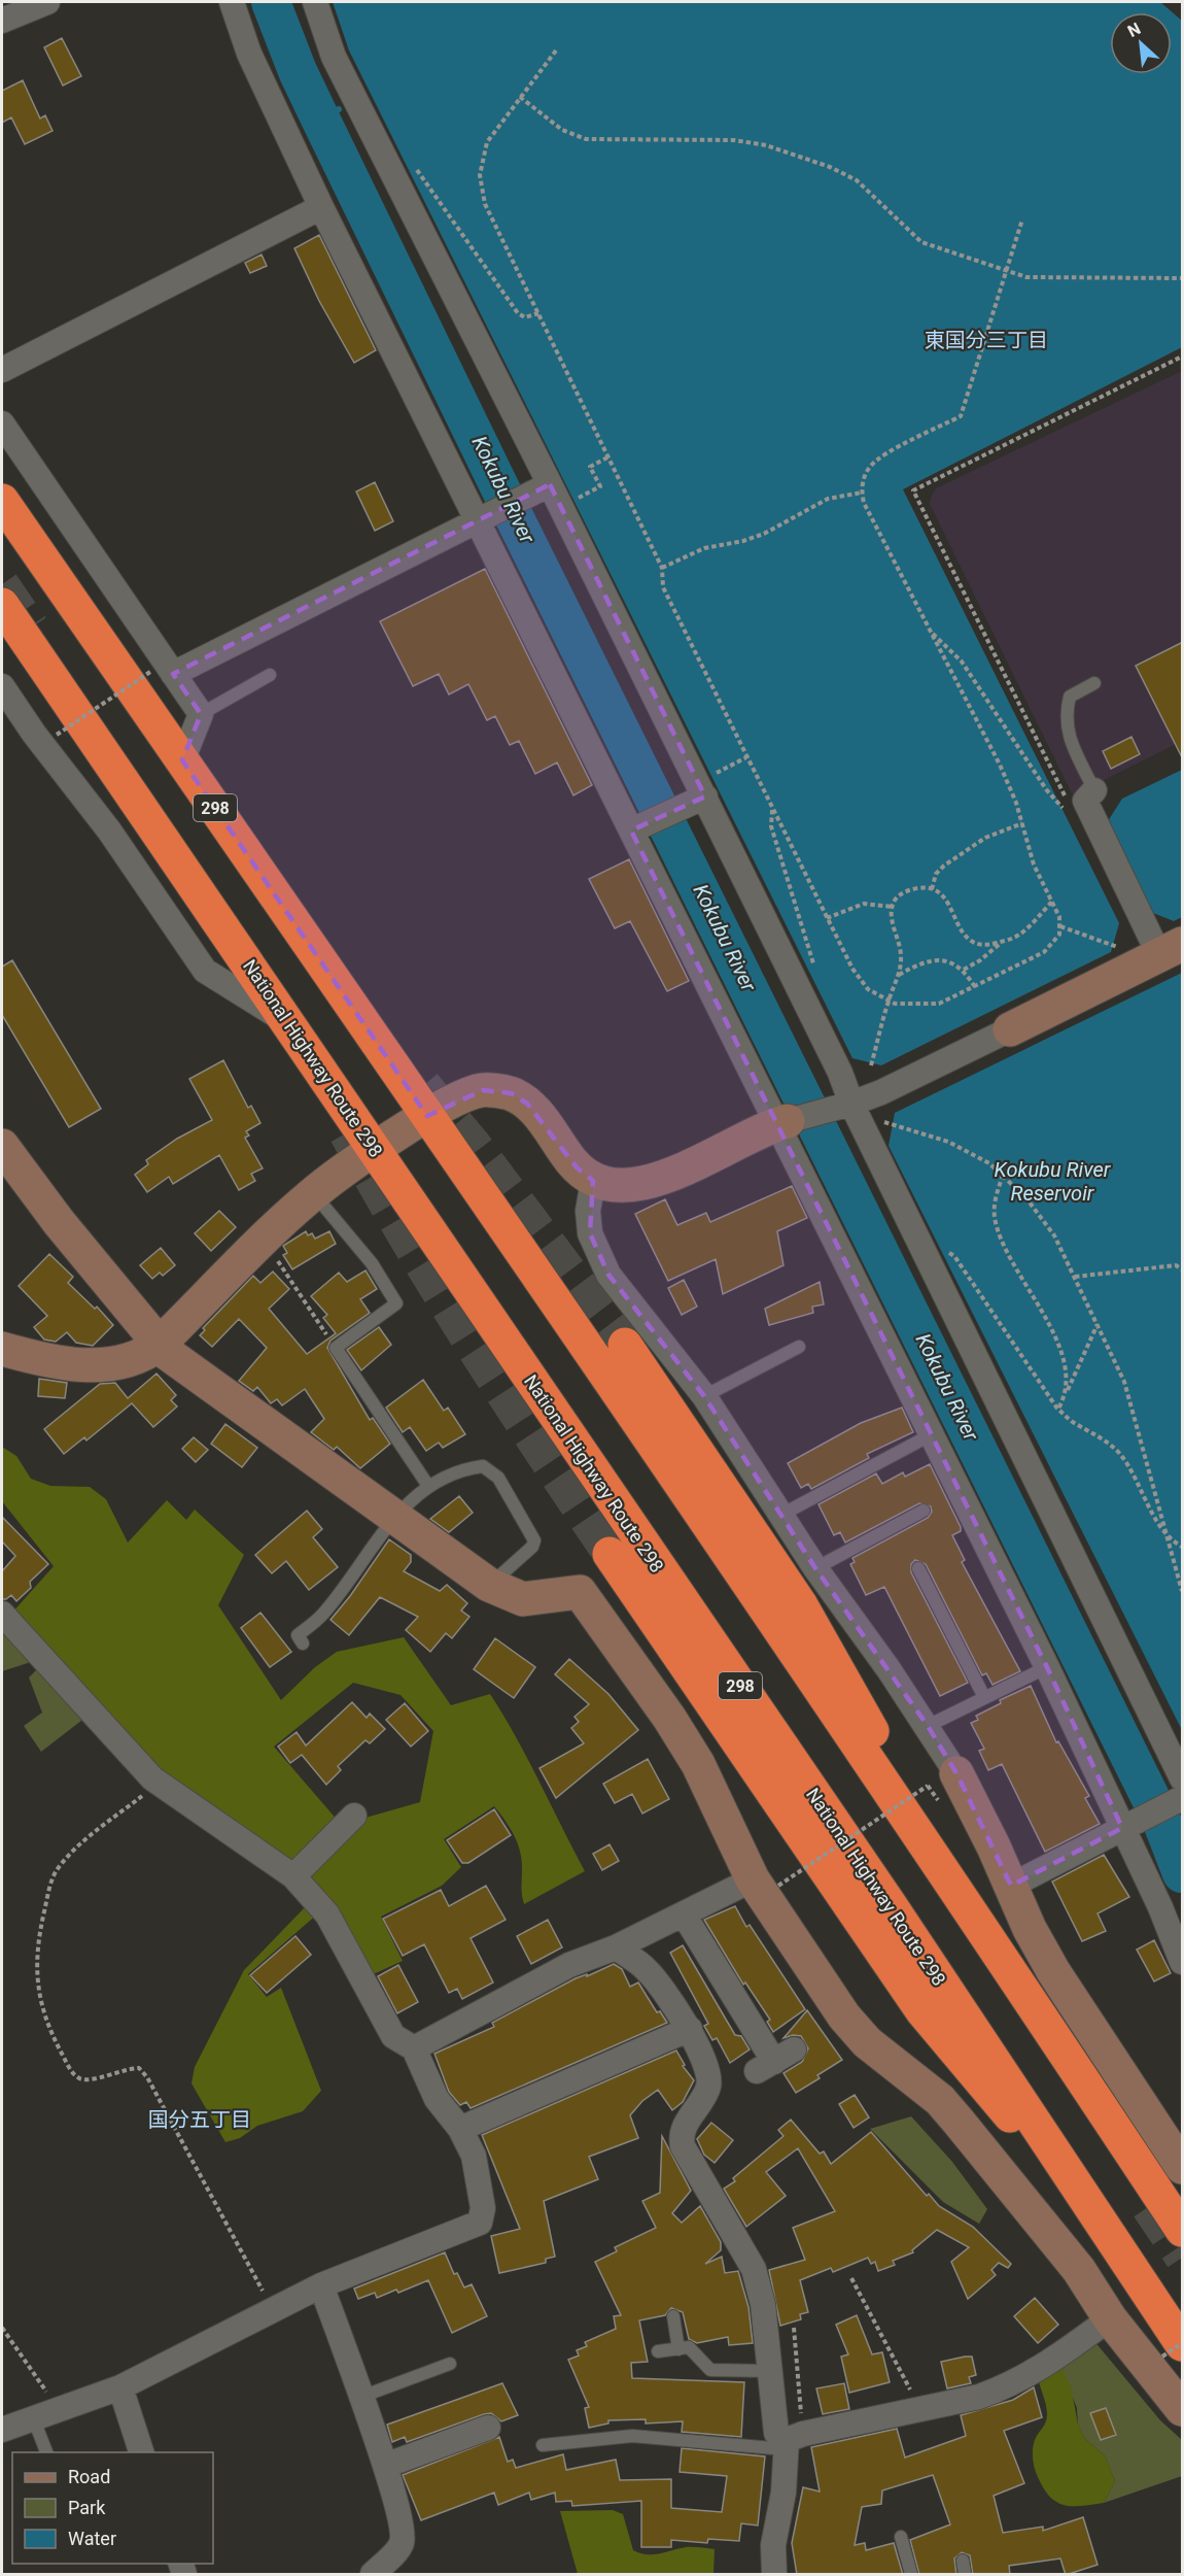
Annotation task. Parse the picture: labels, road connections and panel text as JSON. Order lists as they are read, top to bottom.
{
  "streets": {
    "highway": ["298", "National Highway Route 298"]
  },
  "districts": ["東国分三丁目", "国分五丁目"],
  "water": ["Kokubu River", "Kokubu River Reservoir"],
  "legend": ["Road", "Park", "Water"],
  "north": "top left"
}
